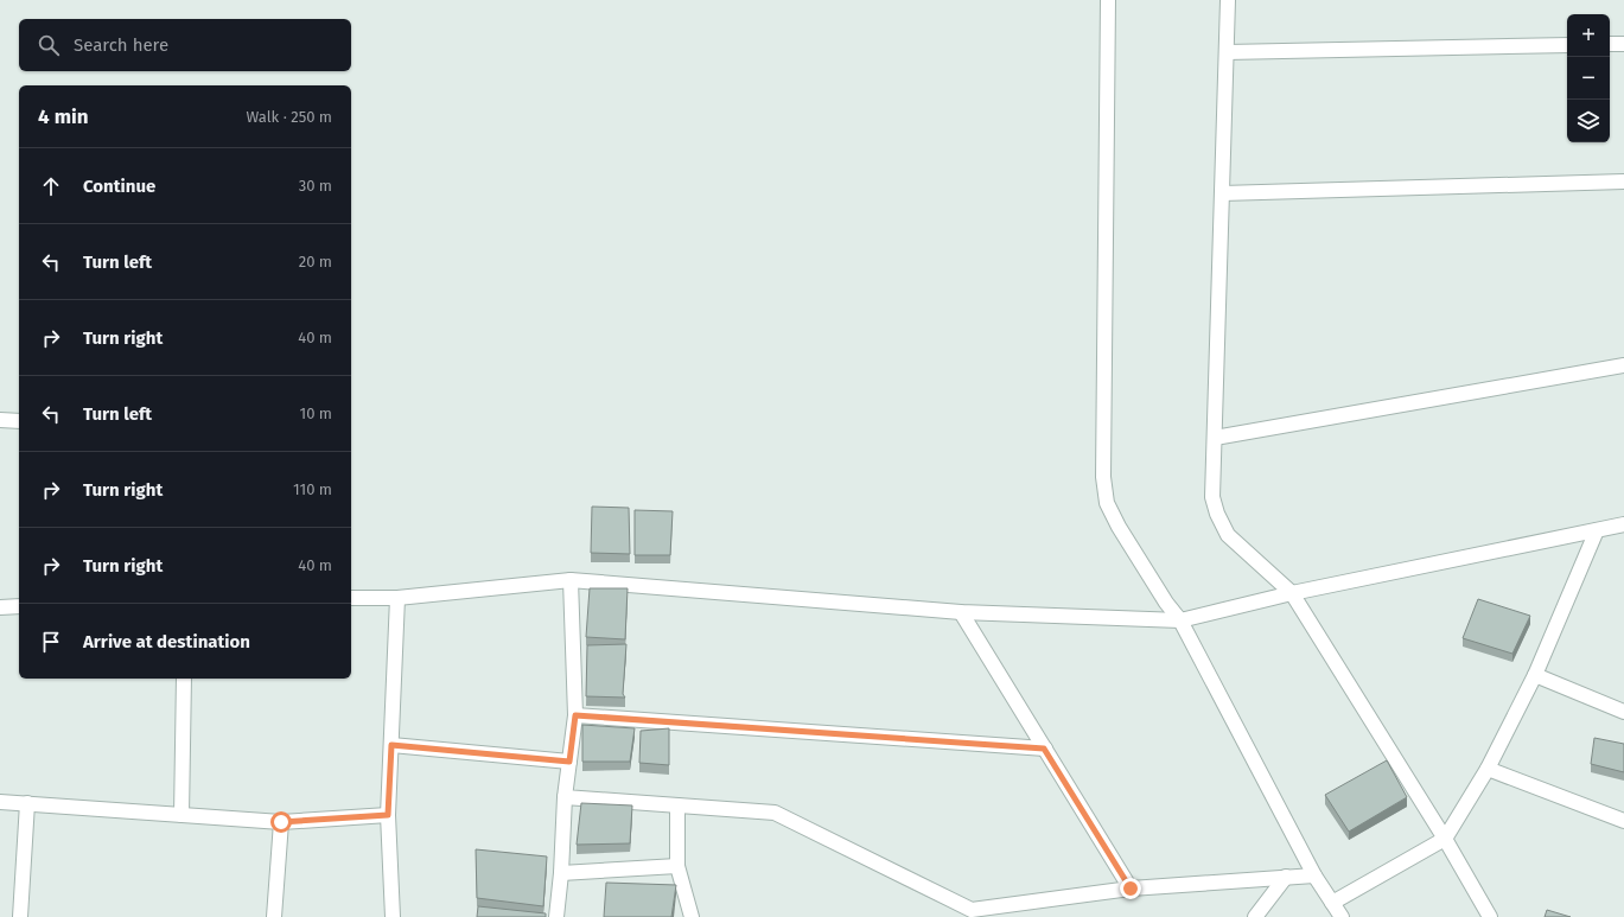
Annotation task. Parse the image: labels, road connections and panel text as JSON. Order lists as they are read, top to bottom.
{
  "page": {
    "map_buttons": ["+", "−"],
    "search": "Search here",
    "heading": ["4 min", "Walk · 250 m"],
    "list": [
      ["Continue", "30 m"],
      ["Turn left", "20 m"],
      ["Turn right", "40 m"],
      ["Turn left", "10 m"],
      ["Turn right", "110 m"],
      ["Turn right", "40 m"],
      "Arrive at destination"
    ]
  }
}
